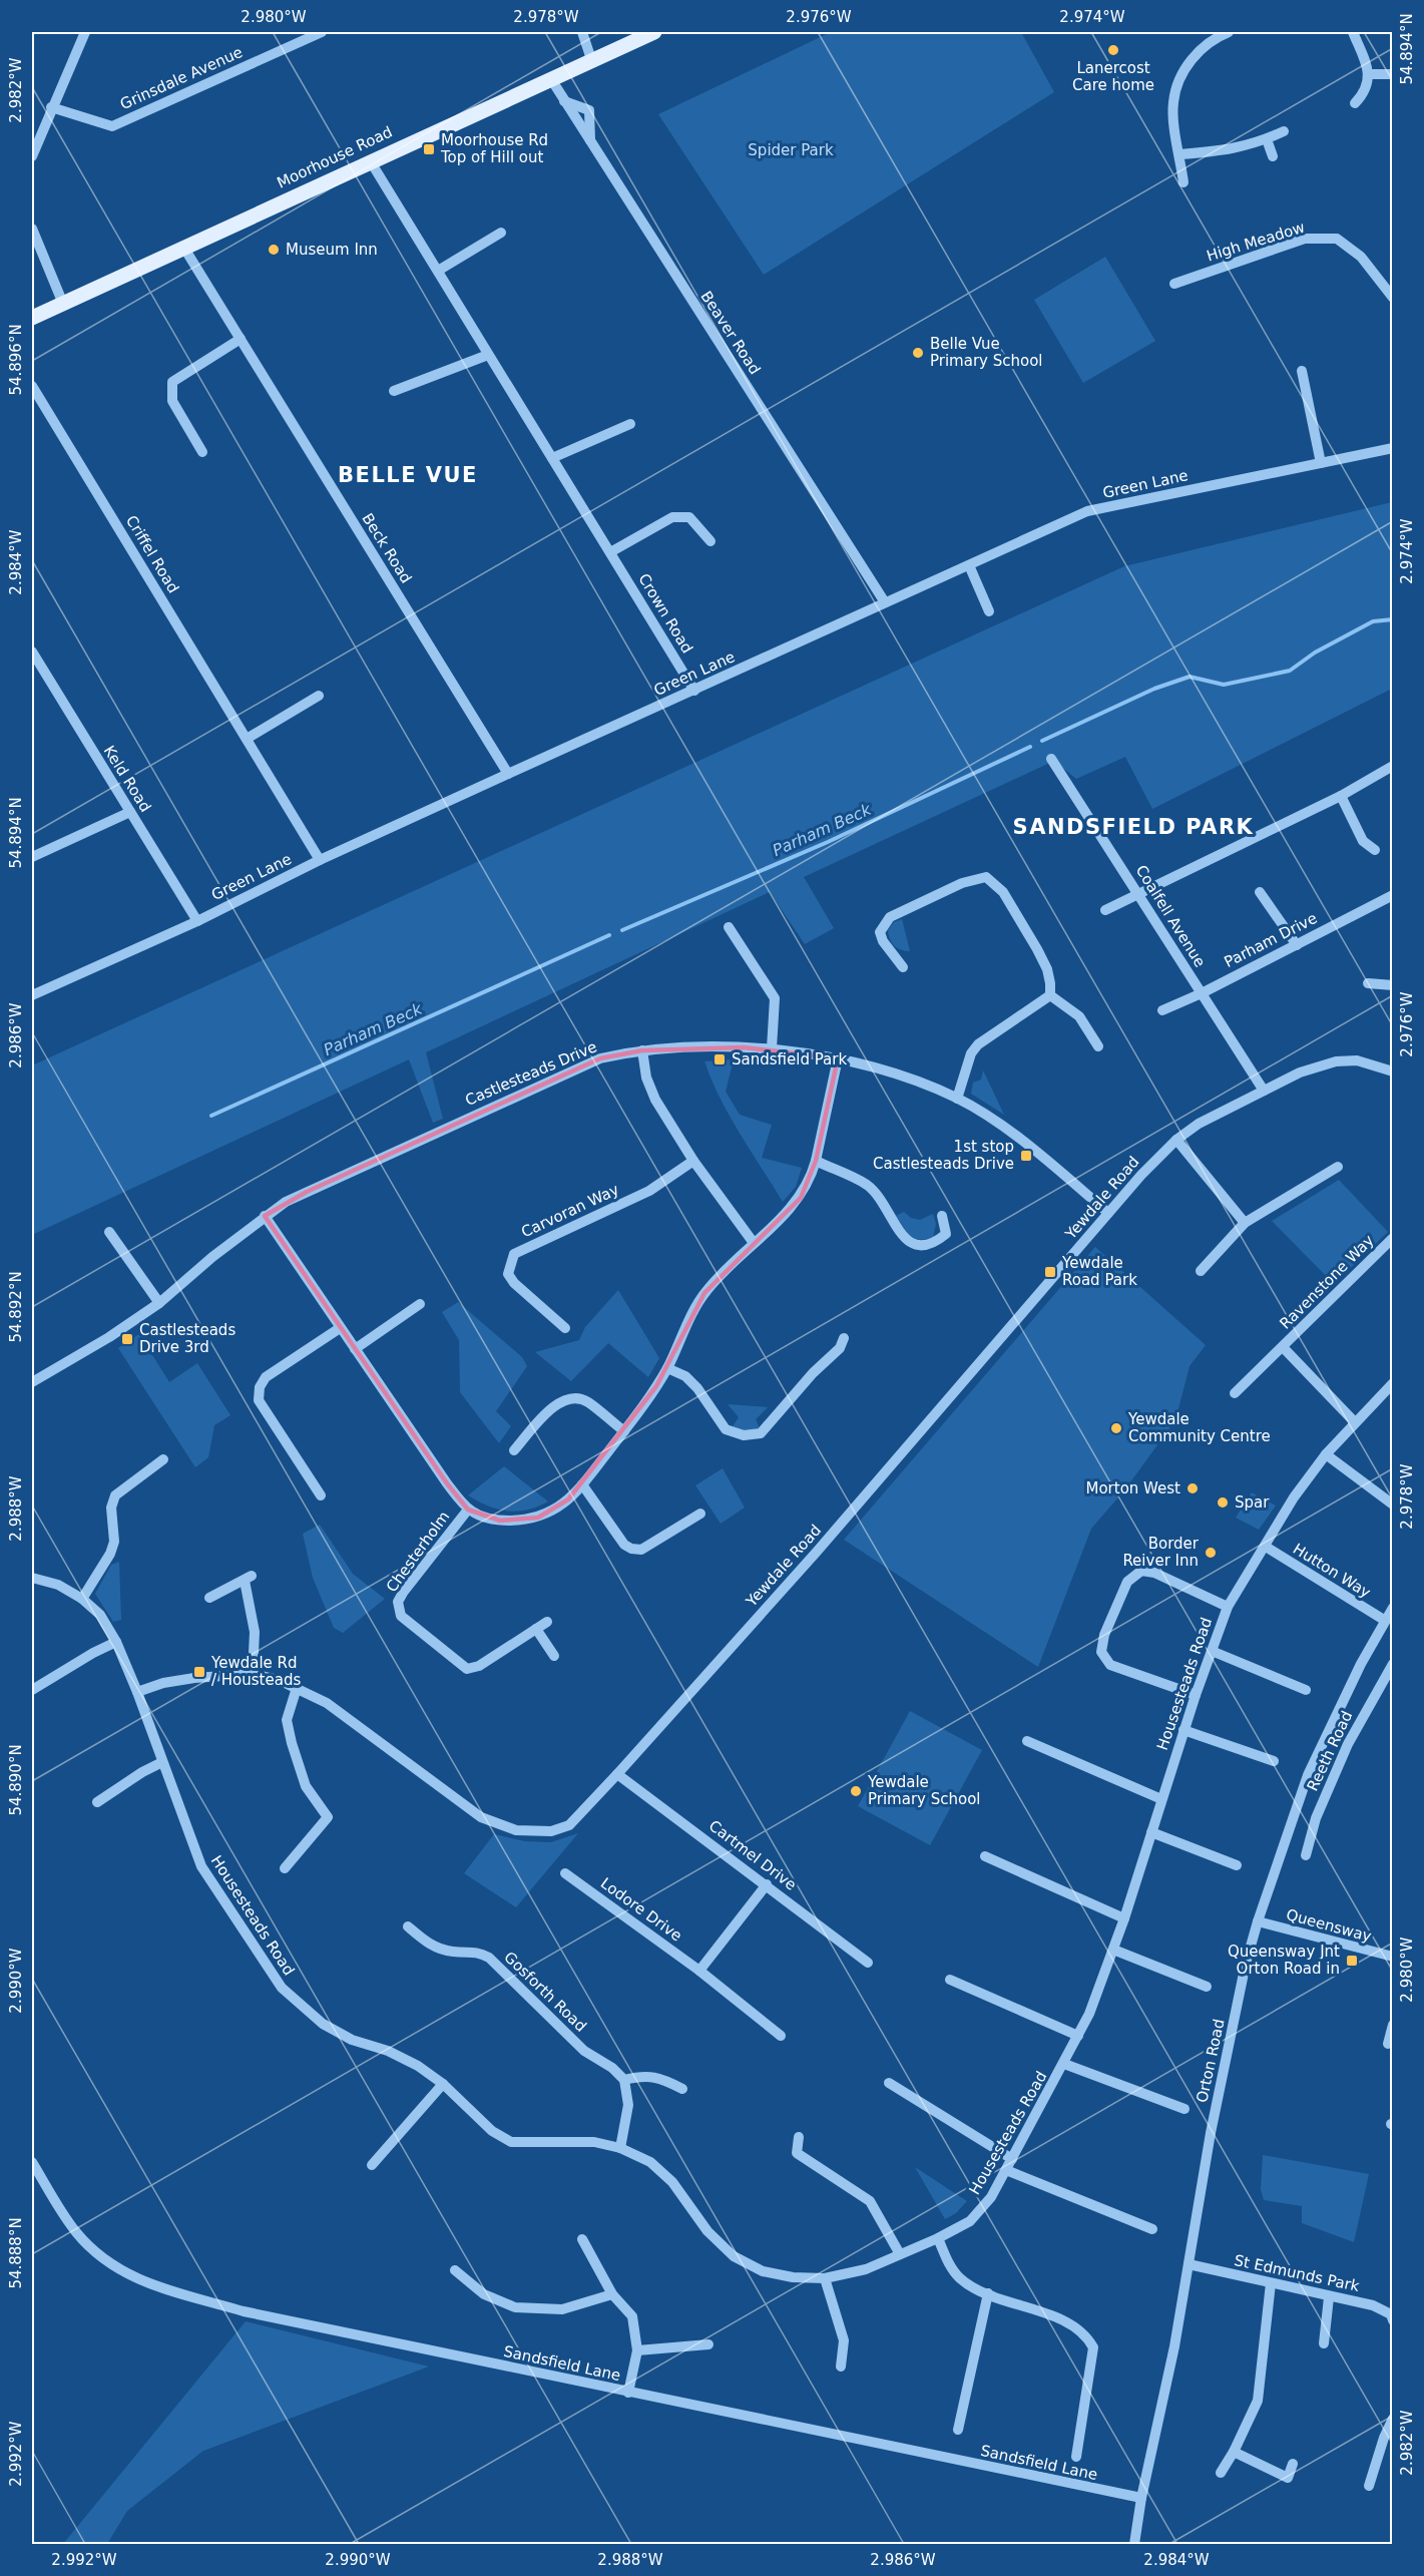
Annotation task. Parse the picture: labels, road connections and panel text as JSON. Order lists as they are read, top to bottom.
{
  "streets": {
    "main road": ["Moorhouse Road"],
    "street": [
      "Grinsdale Avenue",
      "High Meadow",
      "Beaver Road",
      "Green Lane",
      "Beck Road",
      "Criffel Road",
      "Crown Road",
      "Keld Road",
      "Coalfell Avenue",
      "Parham Drive",
      "Castlesteads Drive",
      "Yewdale Road",
      "Carvoran Way",
      "Ravenstone Way",
      "Chesterholm",
      "Hutton Way",
      "Housesteads Road",
      "Reeth Road",
      "Cartmel Drive",
      "Lodore Drive",
      "Queensway",
      "Gosforth Road",
      "Orton Road",
      "St Edmunds Park",
      "Sandsfield Lane"
    ]
  },
  "crossings": [
    ["Moorhouse Road", "Beaver Road"],
    ["Moorhouse Road", "Beck Road"],
    ["Moorhouse Road", "Crown Road"],
    ["Beaver Road", "Green Lane"],
    ["Green Lane", "Beck Road"],
    ["Green Lane", "Criffel Road"],
    ["Green Lane", "Crown Road"],
    ["Green Lane", "Keld Road"],
    ["Coalfell Avenue", "Parham Drive"],
    ["Coalfell Avenue", "Yewdale Road"],
    ["Castlesteads Drive", "Yewdale Road"],
    ["Castlesteads Drive", "Chesterholm"],
    ["Yewdale Road", "Housesteads Road"],
    ["Yewdale Road", "Cartmel Drive"],
    ["Ravenstone Way", "Housesteads Road"],
    ["Hutton Way", "Housesteads Road"],
    ["Hutton Way", "Orton Road"],
    ["Queensway", "Orton Road"],
    ["Orton Road", "St Edmunds Park"],
    ["Orton Road", "Sandsfield Lane"]
  ],
  "districts": ["BELLE VUE", "SANDSFIELD PARK"],
  "water": ["Parham Beck"],
  "parks": ["Spider Park"],
  "places": {
    "other": [
      "Lanercost Care home",
      "Museum Inn",
      "Belle Vue Primary School",
      "Yewdale Community Centre",
      "Morton West",
      "Spar",
      "Border Reiver Inn",
      "Yewdale Primary School"
    ],
    "transit": [
      "Moorhouse Rd Top of Hill out",
      "Sandsfield Park",
      "1st stop Castlesteads Drive",
      "Yewdale Road Park",
      "Castlesteads Drive 3rd",
      "Yewdale Rd / Housteads",
      "Queensway Jnt Orton Road in"
    ]
  },
  "coordinates": [
    "2.980°W",
    "2.978°W",
    "2.976°W",
    "2.974°W",
    "54.894°N",
    "2.982°W",
    "54.896°N",
    "2.984°W",
    "2.986°W",
    "54.892°N",
    "2.988°W",
    "54.890°N",
    "2.990°W",
    "54.888°N",
    "2.992°W"
  ]
}
